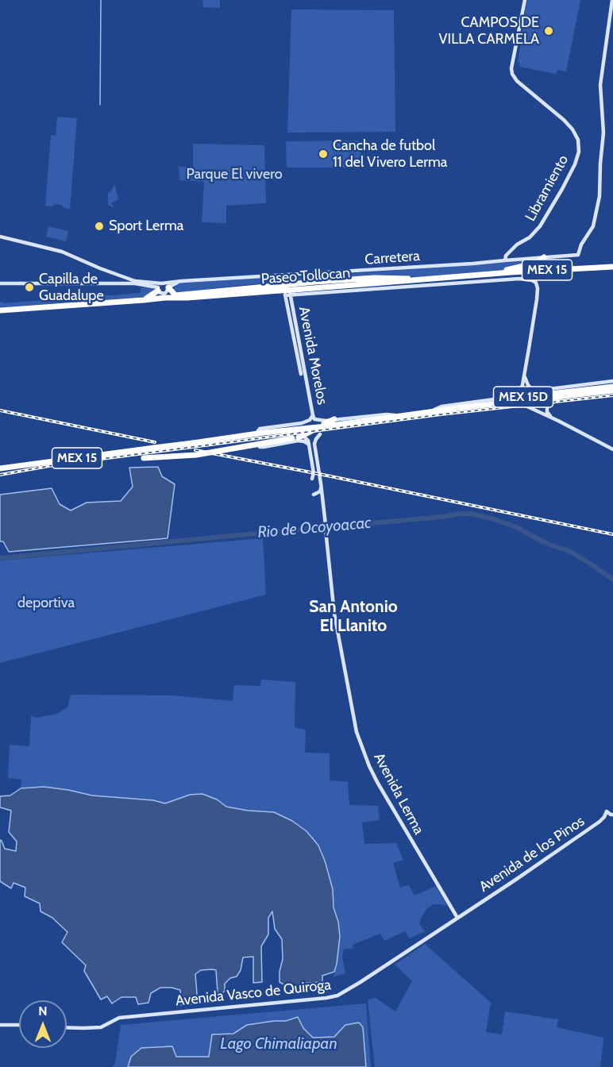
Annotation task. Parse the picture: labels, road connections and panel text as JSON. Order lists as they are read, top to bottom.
{
  "streets": {
    "highway": ["MEX 15", "Paseo Tollocan", "MEX 15D"],
    "main road": [
      "Libramiento",
      "Carretera",
      "Avenida Morelos",
      "Avenida Lerma",
      "Avenida de los Pinos",
      "Avenida Vasco de Quiroga"
    ]
  },
  "crossings": [
    ["Libramiento", "Carretera"],
    ["Carretera", "Avenida Morelos"],
    ["MEX 15", "MEX 15D"],
    ["Avenida Lerma", "Avenida de los Pinos"],
    ["Avenida Lerma", "Avenida Vasco de Quiroga"],
    ["Avenida de los Pinos", "Avenida Vasco de Quiroga"]
  ],
  "districts": ["San Antonio El Llanito"],
  "water": ["Rio de Ocoyoacac", "Lago Chimaliapan"],
  "parks": ["Parque El vivero", "deportiva"],
  "places": [
    "CAMPOS DE VILLA CARMELA",
    "Cancha de futbol 11 del Vivero Lerma",
    "Sport Lerma",
    "Capilla de Guadalupe"
  ],
  "north": "top"
}
